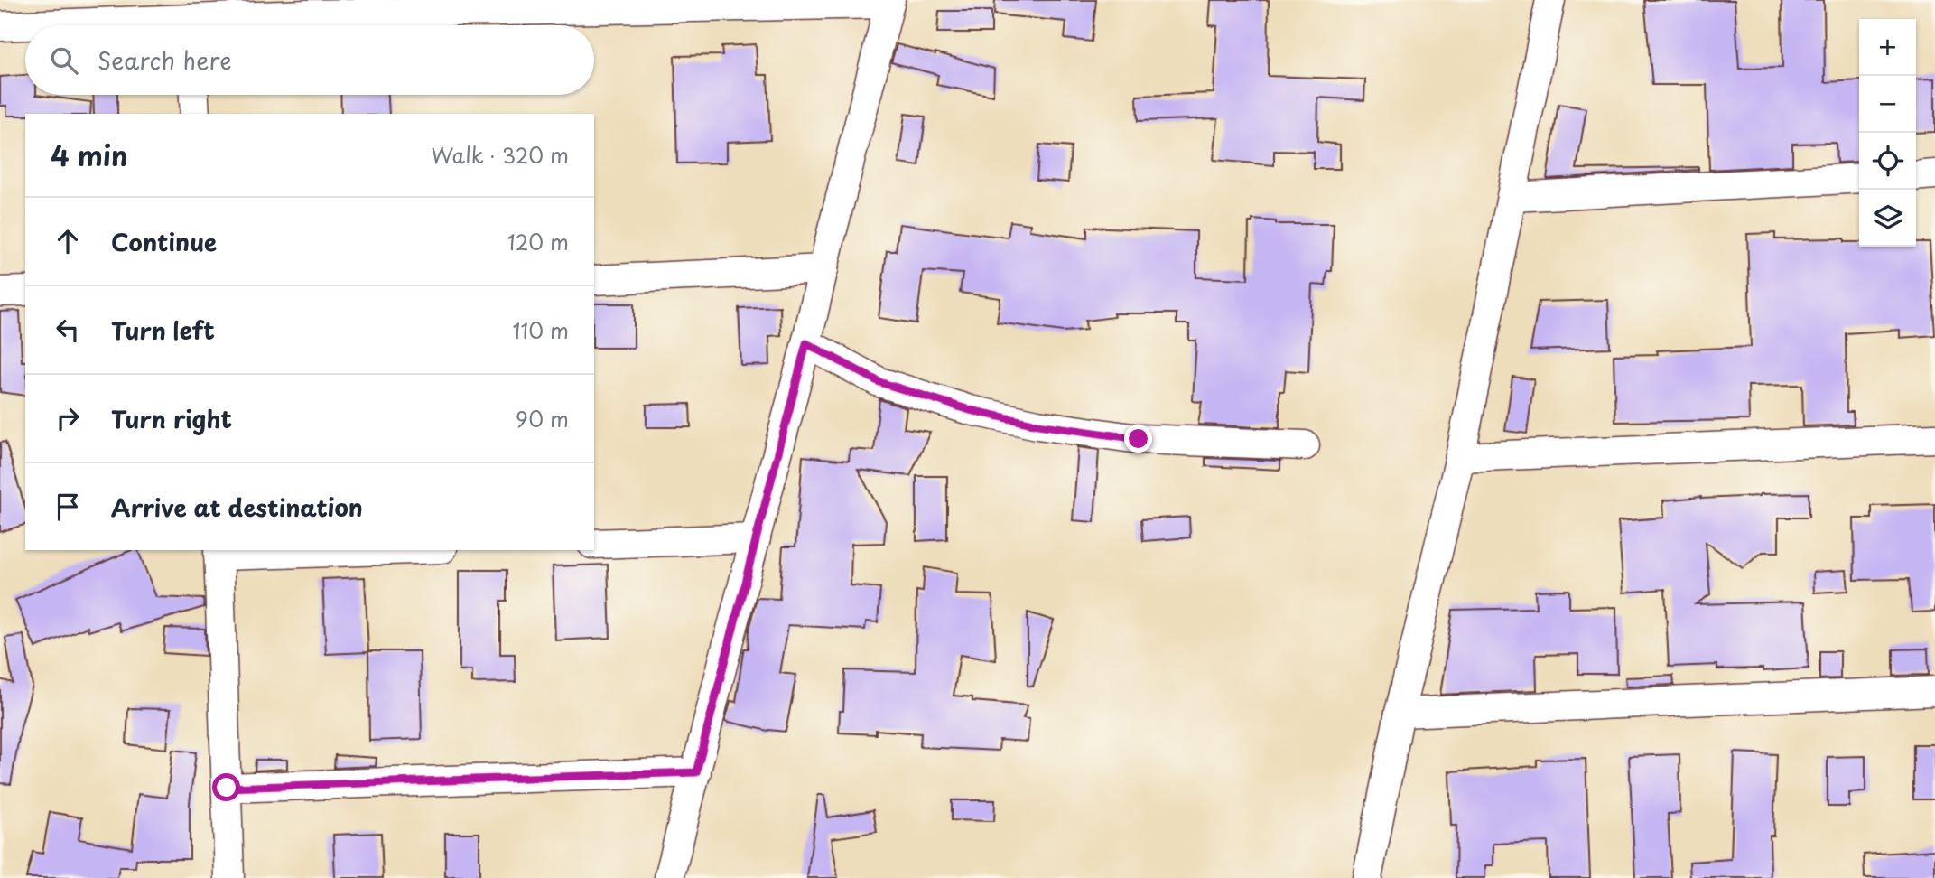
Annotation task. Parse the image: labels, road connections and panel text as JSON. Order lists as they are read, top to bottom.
{
  "page": {
    "map_buttons": ["+", "−"],
    "search": "Search here",
    "heading": ["4 min", "Walk · 320 m"],
    "list": [
      ["Continue", "120 m"],
      ["Turn left", "110 m"],
      ["Turn right", "90 m"],
      "Arrive at destination"
    ]
  }
}
